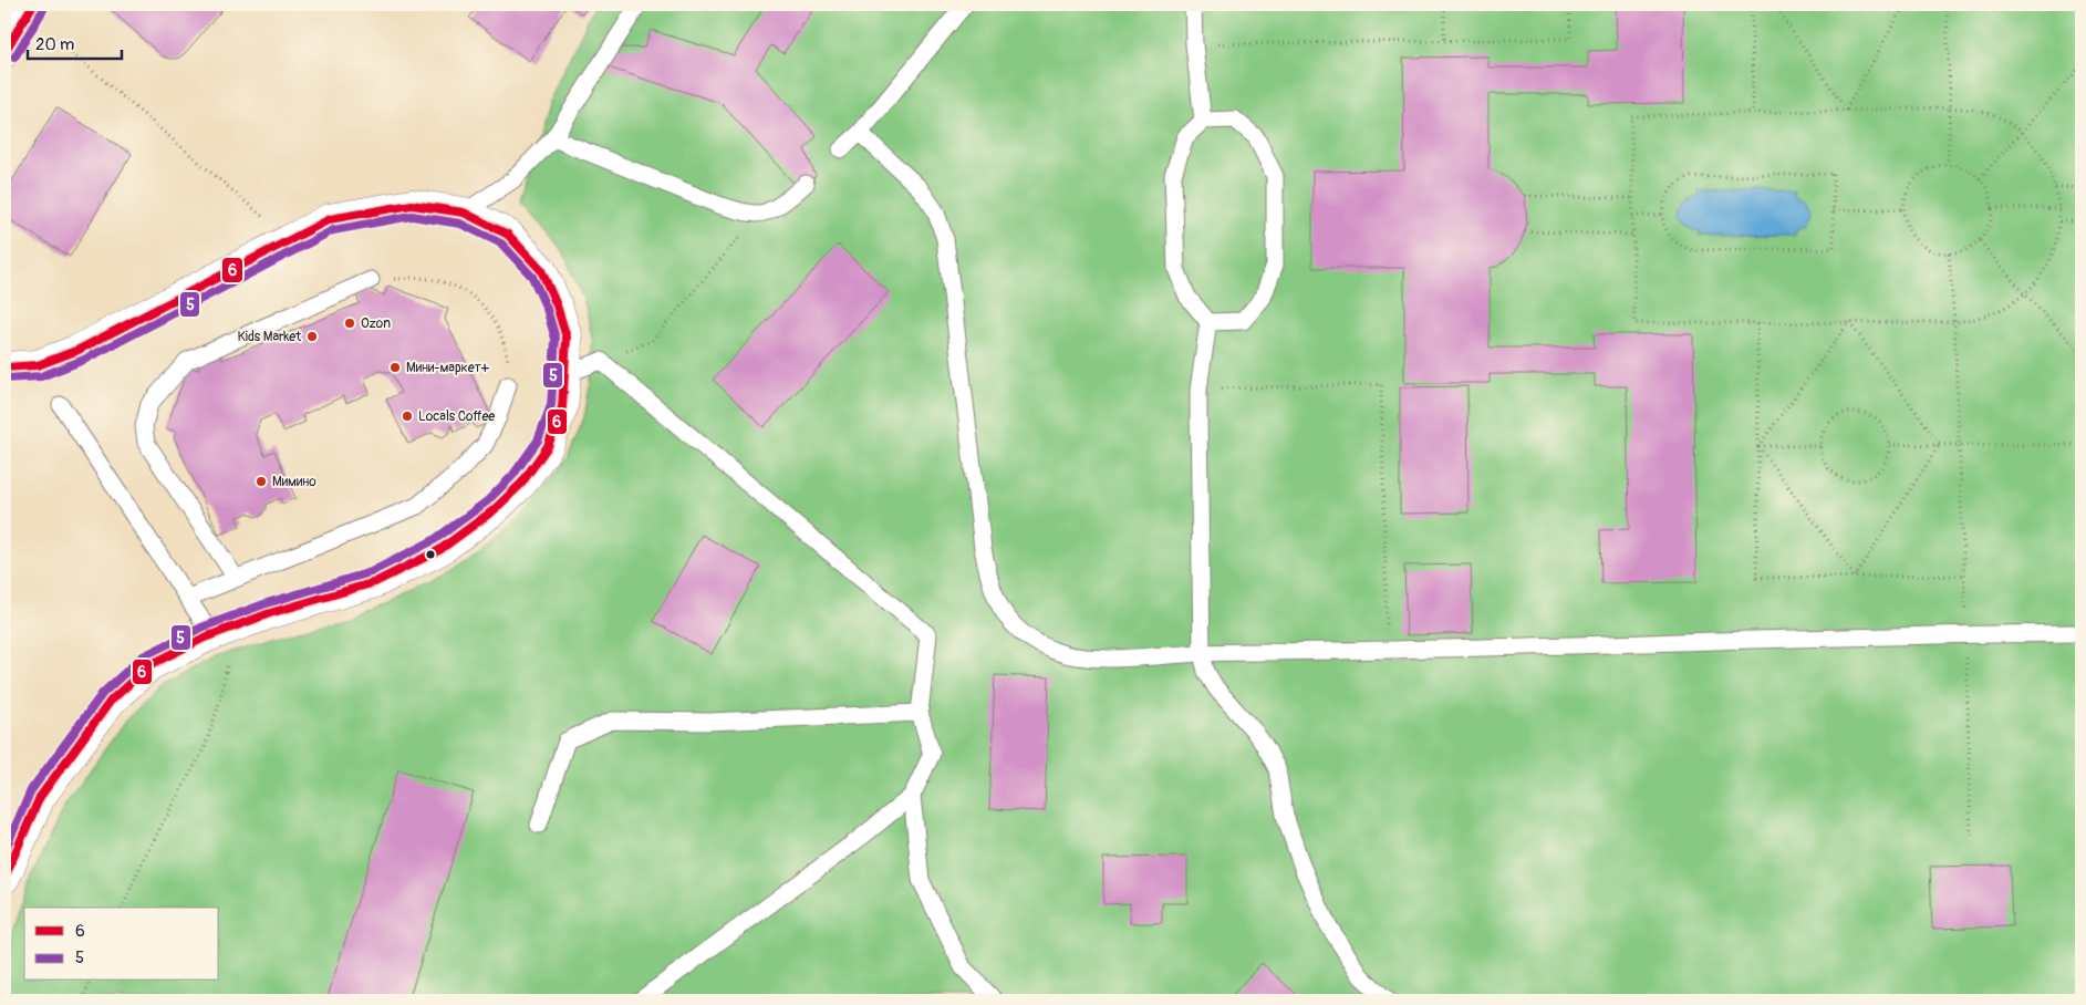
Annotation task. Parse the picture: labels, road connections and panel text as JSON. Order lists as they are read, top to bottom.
{
  "places": [
    "Ozon",
    "Kids Market",
    "Мини-маркет+",
    "Locals Coffee",
    "Мимино"
  ],
  "lines": ["transit line 6", "transit line 5"],
  "legend": ["6", "5"],
  "scale_bar": "20 m"
}
